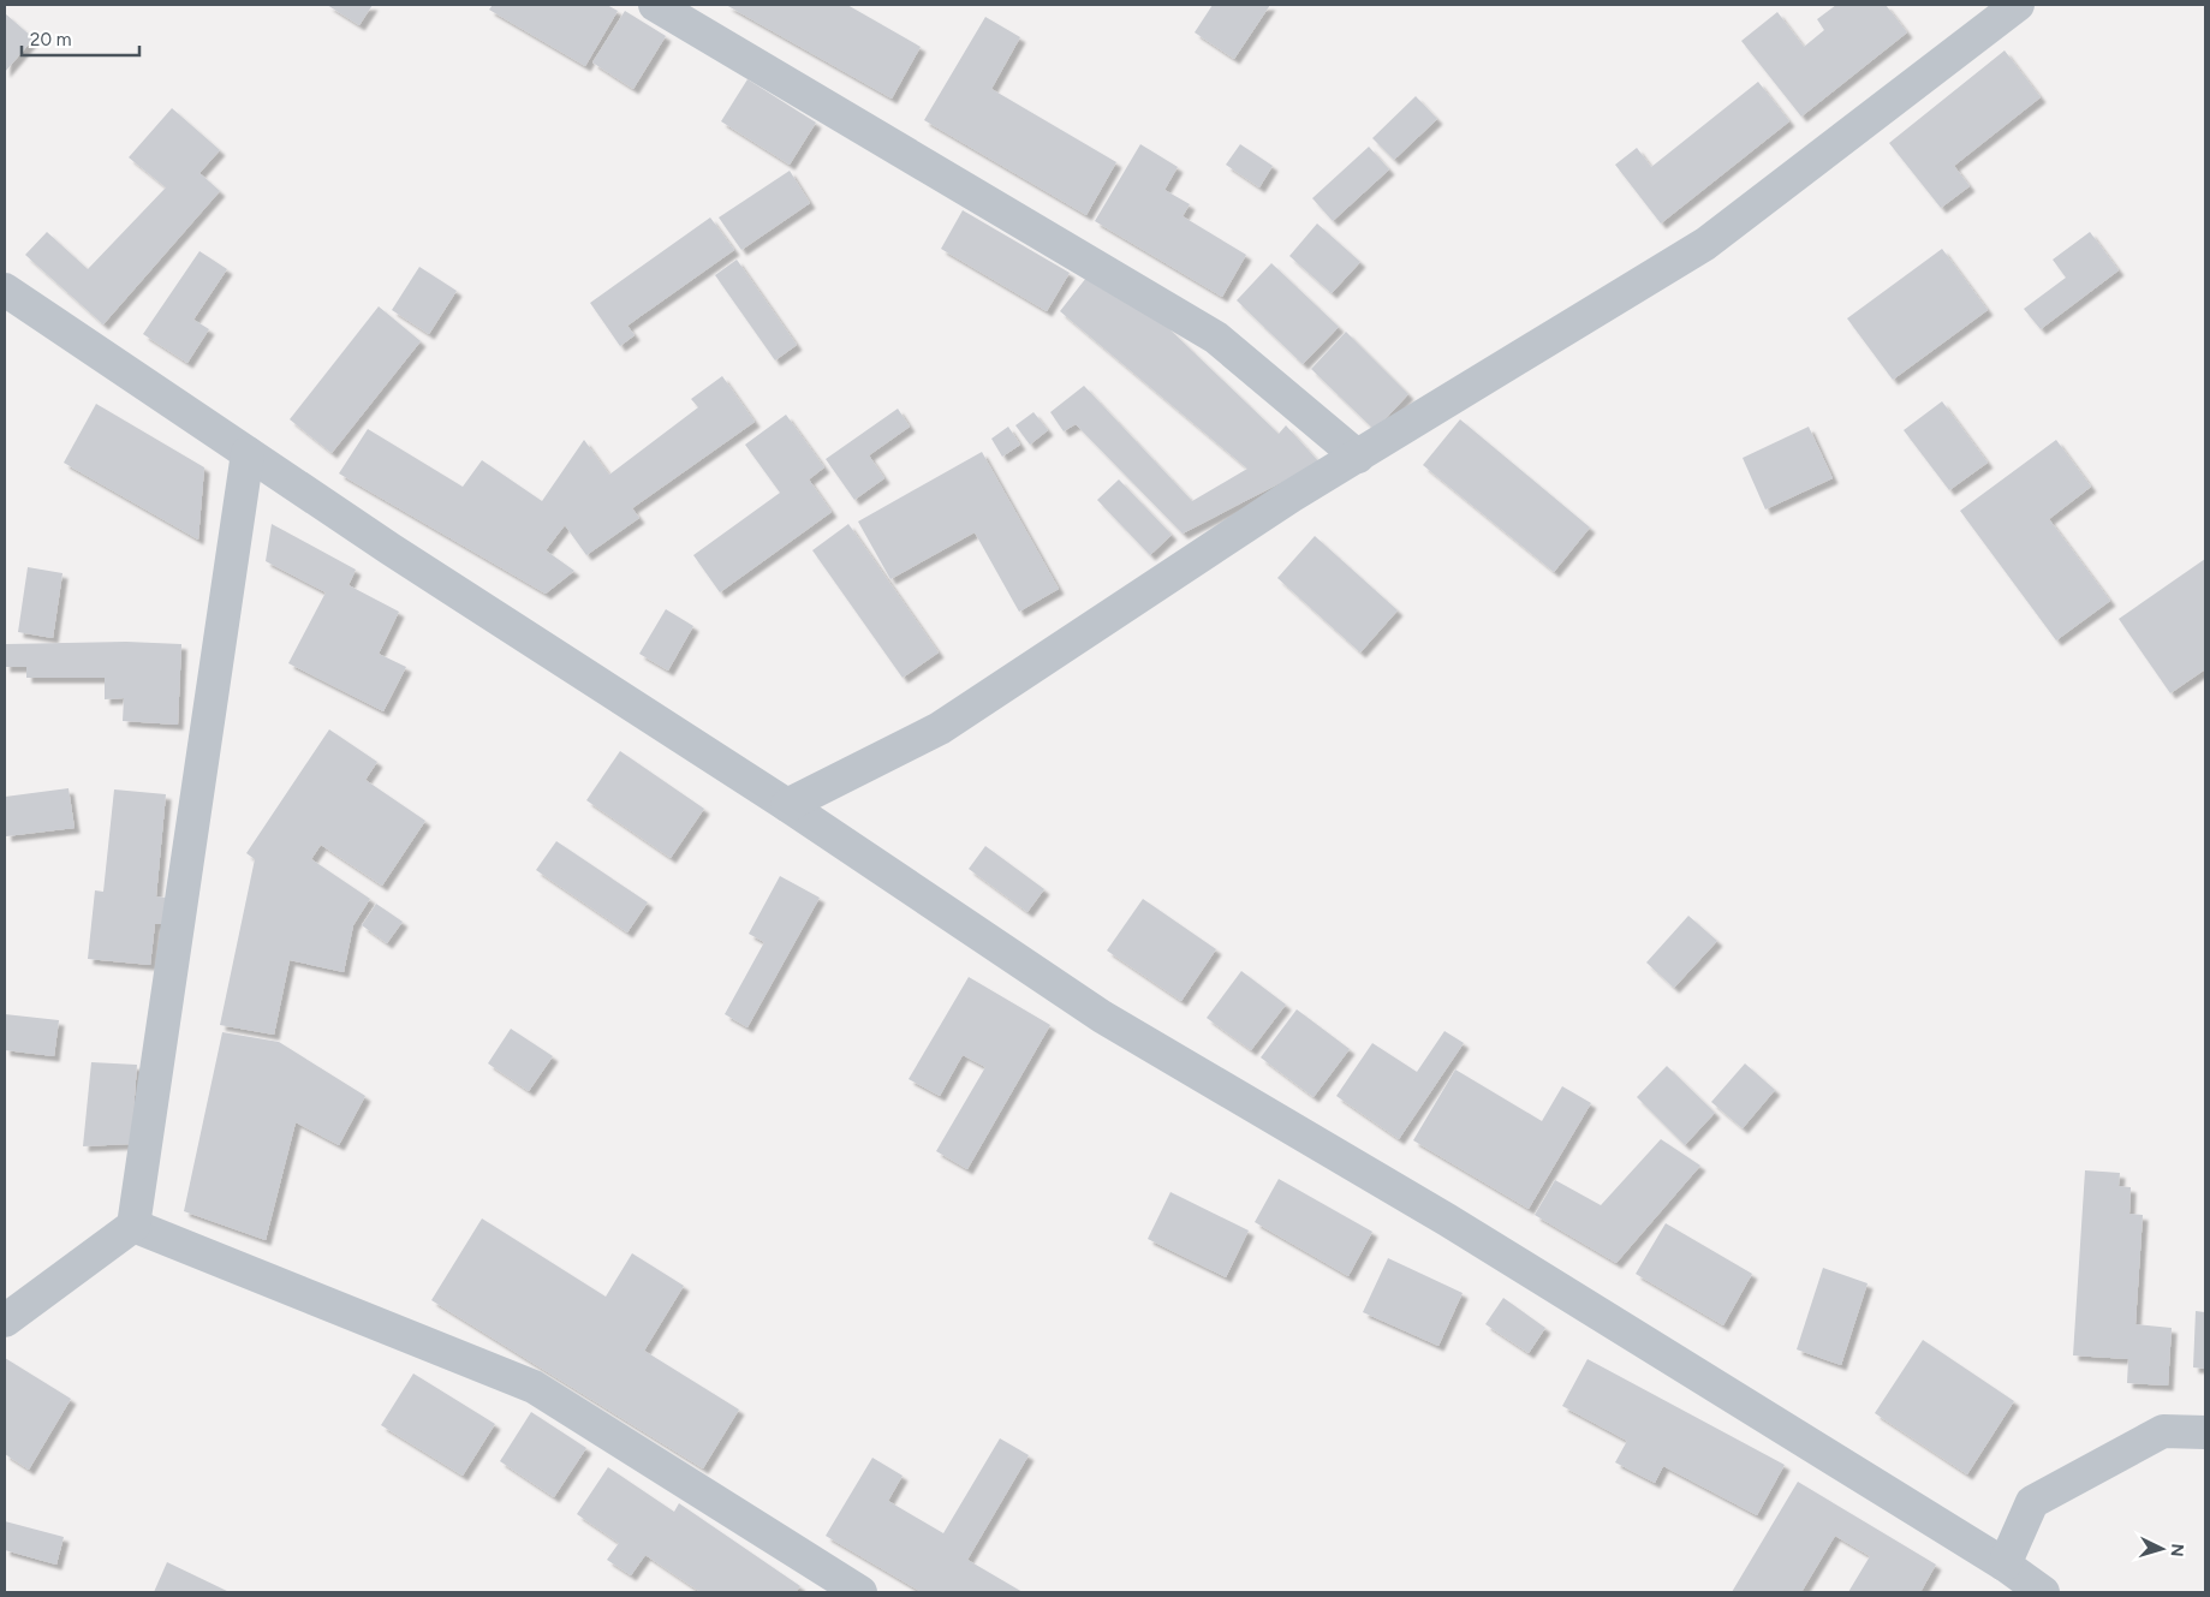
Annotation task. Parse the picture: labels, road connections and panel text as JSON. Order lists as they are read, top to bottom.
{
  "scale_bar": "20 m",
  "north": "right"
}
